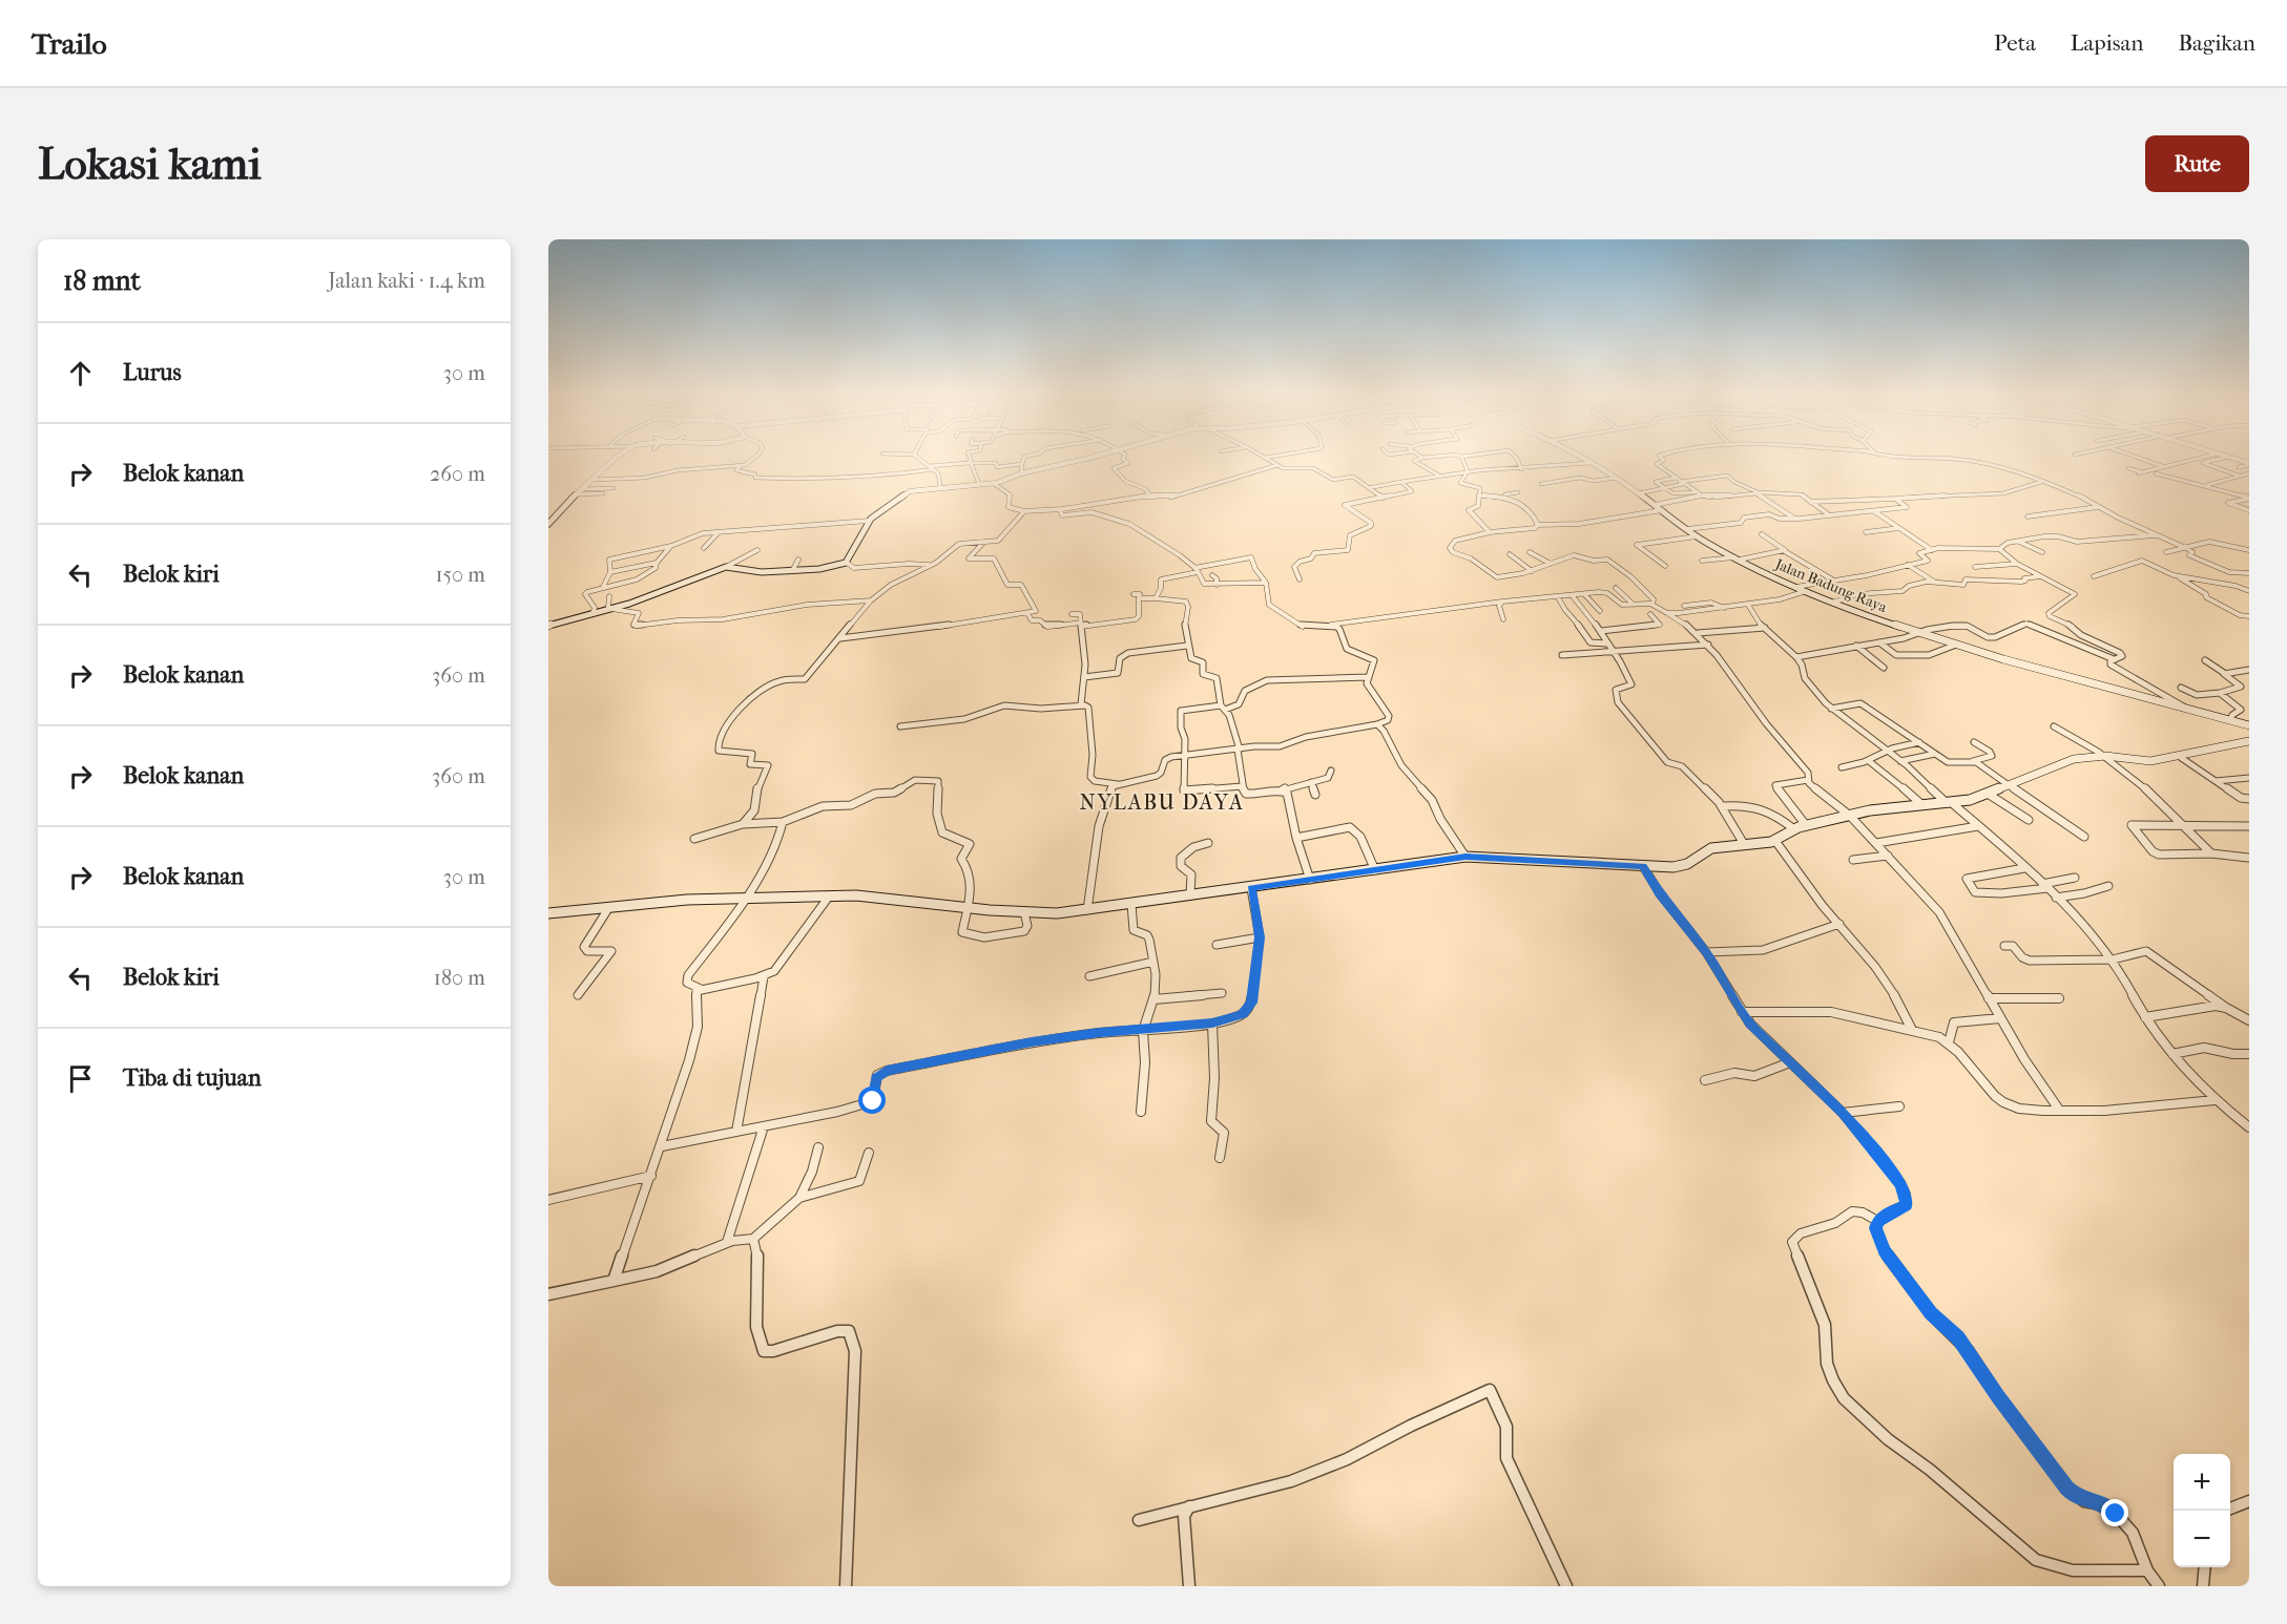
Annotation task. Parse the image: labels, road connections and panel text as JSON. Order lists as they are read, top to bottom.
{
  "streets": {
    "street": ["Jalan Badung Raya"]
  },
  "districts": ["NYLABU DAYA"],
  "page": {
    "header": "Trailo",
    "nav": ["Peta", "Lapisan", "Bagikan"],
    "buttons": "Rute",
    "title": "Lokasi kami",
    "heading": ["18 mnt", "Jalan kaki · 1.4 km"],
    "list": [
      ["Lurus", "30 m"],
      ["Belok kanan", "260 m"],
      ["Belok kiri", "150 m"],
      ["Belok kanan", "360 m"],
      ["Belok kanan", "360 m"],
      ["Belok kanan", "30 m"],
      ["Belok kiri", "180 m"],
      "Tiba di tujuan"
    ],
    "map_buttons": ["+", "−"]
  }
}
